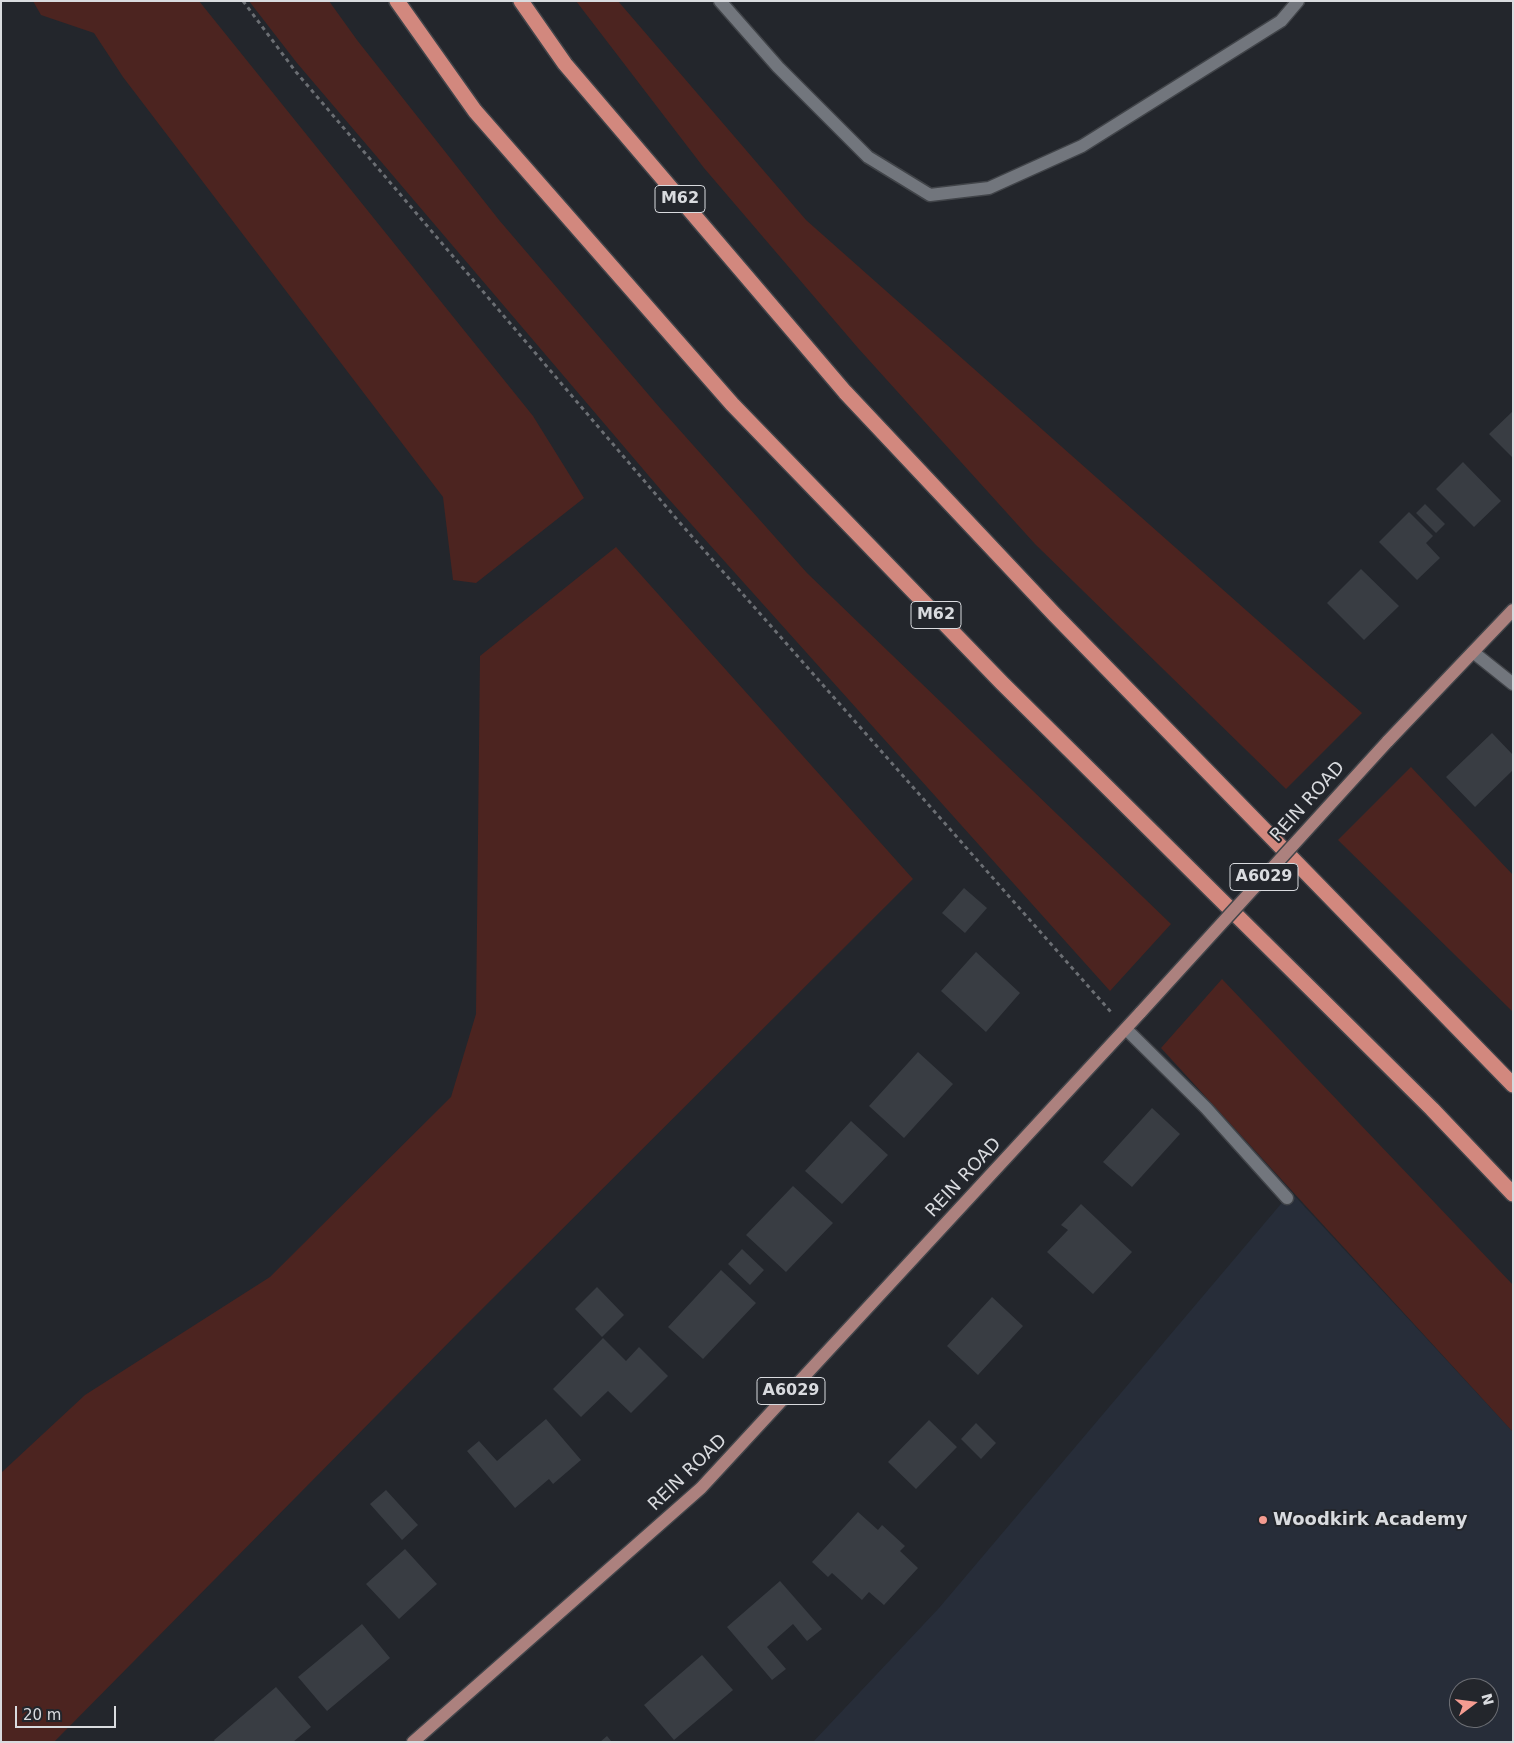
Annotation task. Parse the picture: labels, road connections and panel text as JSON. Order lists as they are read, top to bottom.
{
  "streets": {
    "highway": ["M62"],
    "main road": ["REIN ROAD", "A6029"]
  },
  "places": ["Woodkirk Academy"],
  "scale_bar": "20 m",
  "north": "right"
}
